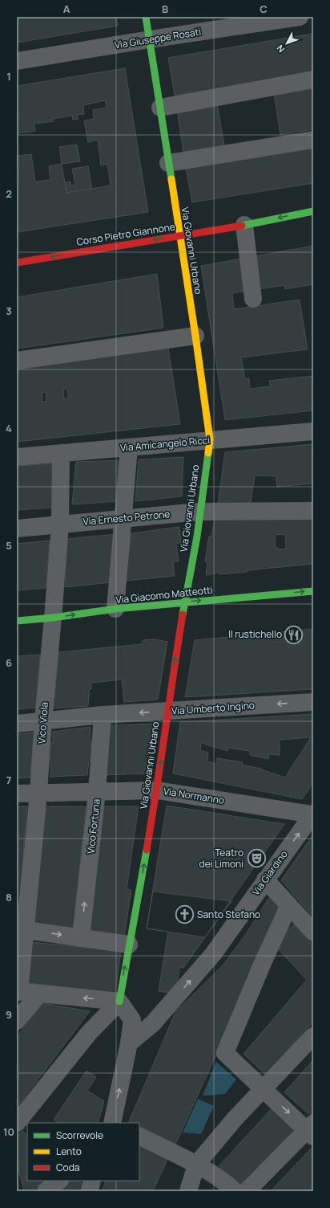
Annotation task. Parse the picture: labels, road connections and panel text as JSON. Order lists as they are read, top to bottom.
{
  "streets": {
    "street": [
      "Via Giuseppe Rosati",
      "Corso Pietro Giannone",
      "Via Giovanni Urbano",
      "Via Amicangelo Ricci",
      "Via Ernesto Petrone",
      "Via Giacomo Matteotti",
      "Via Umberto Ingino",
      "Vico Viola",
      "Via Normanno",
      "Vico Fortuna",
      "Via Giardino"
    ]
  },
  "crossings": [
    ["Via Giuseppe Rosati", "Via Giovanni Urbano"],
    ["Corso Pietro Giannone", "Via Giovanni Urbano"],
    ["Via Giovanni Urbano", "Via Amicangelo Ricci"],
    ["Via Giovanni Urbano", "Via Ernesto Petrone"],
    ["Via Giovanni Urbano", "Via Giacomo Matteotti"],
    ["Via Giovanni Urbano", "Via Umberto Ingino"],
    ["Via Giovanni Urbano", "Via Normanno"],
    ["Via Amicangelo Ricci", "Vico Viola"],
    ["Via Ernesto Petrone", "Vico Viola"],
    ["Via Giacomo Matteotti", "Vico Viola"],
    ["Via Umberto Ingino", "Vico Viola"],
    ["Via Umberto Ingino", "Vico Fortuna"],
    ["Vico Viola", "Via Normanno"],
    ["Via Normanno", "Vico Fortuna"],
    ["Via Normanno", "Via Giardino"]
  ],
  "one_way": [
    "Corso Pietro Giannone",
    "Via Giovanni Urbano",
    "Via Giacomo Matteotti",
    "Via Umberto Ingino",
    "Vico Fortuna"
  ],
  "places": {
    "restaurant": ["Il rustichello"],
    "theatre": ["Teatro dei Limoni"],
    "church": ["Santo Stefano"]
  },
  "legend": ["Scorrevole", "Lento", "Coda"],
  "north": "bottom left",
  "grid": {
    "columns": ["A", "B", "C"],
    "rows": [
      "1",
      "2",
      "3",
      "4",
      "5",
      "6",
      "7",
      "8",
      "9",
      "10"
    ]
  }
}
